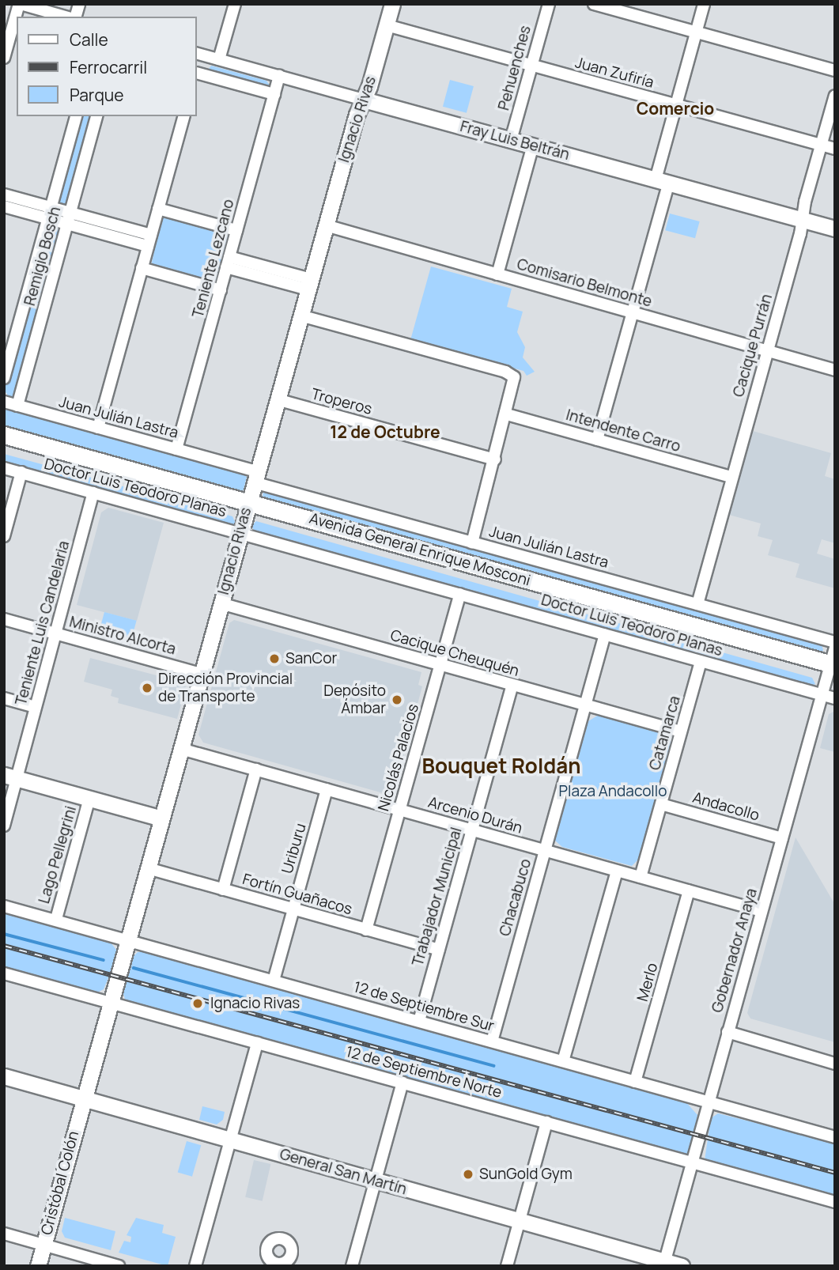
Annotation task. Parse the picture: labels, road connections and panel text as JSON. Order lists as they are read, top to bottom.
{
  "streets": {
    "highway": ["Avenida General Enrique Mosconi"],
    "main road": [
      "Ignacio Rivas",
      "Fray Luis Beltrán",
      "General San Martín",
      "Cristóbal Colón"
    ],
    "street": [
      "Pehuenches",
      "Juan Zufiría",
      "Remigio Bosch",
      "Teniente Lezcano",
      "Comisario Belmonte",
      "Cacique Purrán",
      "Troperos",
      "Juan Julián Lastra",
      "Intendente Carro",
      "Doctor Luis Teodoro Planas",
      "Teniente Luis Candelaria",
      "Ministro Alcorta",
      "Cacique Cheuquén",
      "Catamarca",
      "Nicolás Palacios",
      "Andacollo",
      "Arcenio Durán",
      "Uriburu",
      "Lago Pellegrini",
      "Fortín Guañacos",
      "Trabajador Municipal",
      "Chacabuco",
      "Gobernador Anaya",
      "Merlo",
      "12 de Septiembre Sur",
      "12 de Septiembre Norte"
    ]
  },
  "crossings": [
    ["Pehuenches", "Juan Zufiría"],
    ["Pehuenches", "Fray Luis Beltrán"],
    ["Juan Zufiría", "Ignacio Rivas"],
    ["Juan Zufiría", "Cacique Purrán"],
    ["Ignacio Rivas", "Fray Luis Beltrán"],
    ["Ignacio Rivas", "Comisario Belmonte"],
    ["Ignacio Rivas", "Troperos"],
    ["Ignacio Rivas", "Juan Julián Lastra"],
    ["Ignacio Rivas", "Doctor Luis Teodoro Planas"],
    ["Ignacio Rivas", "Avenida General Enrique Mosconi"],
    ["Ignacio Rivas", "Ministro Alcorta"],
    ["Ignacio Rivas", "Cacique Cheuquén"],
    ["Ignacio Rivas", "Arcenio Durán"],
    ["Ignacio Rivas", "Fortín Guañacos"],
    ["Ignacio Rivas", "12 de Septiembre Sur"],
    ["Ignacio Rivas", "12 de Septiembre Norte"],
    ["Ignacio Rivas", "General San Martín"],
    ["Ignacio Rivas", "Cristóbal Colón"],
    ["Fray Luis Beltrán", "Teniente Lezcano"],
    ["Fray Luis Beltrán", "Cacique Purrán"],
    ["Remigio Bosch", "Juan Julián Lastra"],
    ["Teniente Lezcano", "Juan Julián Lastra"],
    ["Comisario Belmonte", "Cacique Purrán"],
    ["Cacique Purrán", "Juan Julián Lastra"],
    ["Cacique Purrán", "Intendente Carro"],
    ["Doctor Luis Teodoro Planas", "Teniente Luis Candelaria"],
    ["Doctor Luis Teodoro Planas", "Catamarca"],
    ["Doctor Luis Teodoro Planas", "Nicolás Palacios"],
    ["Doctor Luis Teodoro Planas", "Chacabuco"],
    ["Doctor Luis Teodoro Planas", "Gobernador Anaya"],
    ["Avenida General Enrique Mosconi", "Gobernador Anaya"],
    ["Teniente Luis Candelaria", "Ministro Alcorta"],
    ["Cacique Cheuquén", "Catamarca"],
    ["Cacique Cheuquén", "Nicolás Palacios"],
    ["Cacique Cheuquén", "Trabajador Municipal"],
    ["Cacique Cheuquén", "Chacabuco"],
    ["Catamarca", "Andacollo"],
    ["Catamarca", "Arcenio Durán"],
    ["Nicolás Palacios", "Arcenio Durán"],
    ["Nicolás Palacios", "Fortín Guañacos"],
    ["Andacollo", "Gobernador Anaya"],
    ["Arcenio Durán", "Uriburu"],
    ["Arcenio Durán", "Trabajador Municipal"],
    ["Arcenio Durán", "Chacabuco"],
    ["Arcenio Durán", "Gobernador Anaya"],
    ["Arcenio Durán", "Merlo"],
    ["Uriburu", "Fortín Guañacos"],
    ["Uriburu", "12 de Septiembre Sur"],
    ["Lago Pellegrini", "12 de Septiembre Sur"],
    ["Fortín Guañacos", "Trabajador Municipal"],
    ["Trabajador Municipal", "12 de Septiembre Sur"],
    ["Chacabuco", "12 de Septiembre Sur"],
    ["Gobernador Anaya", "12 de Septiembre Sur"],
    ["Gobernador Anaya", "12 de Septiembre Norte"],
    ["Gobernador Anaya", "General San Martín"],
    ["Merlo", "12 de Septiembre Sur"],
    ["General San Martín", "Cristóbal Colón"]
  ],
  "districts": ["Comercio", "12 de Octubre", "Bouquet Roldán"],
  "parks": ["Plaza Andacollo"],
  "places": [
    "SanCor",
    "Dirección Provincial de Transporte",
    "Depósito Ámbar",
    "Ignacio Rivas",
    "SunGold Gym"
  ],
  "legend": ["Calle", "Ferrocarril", "Parque"]
}
